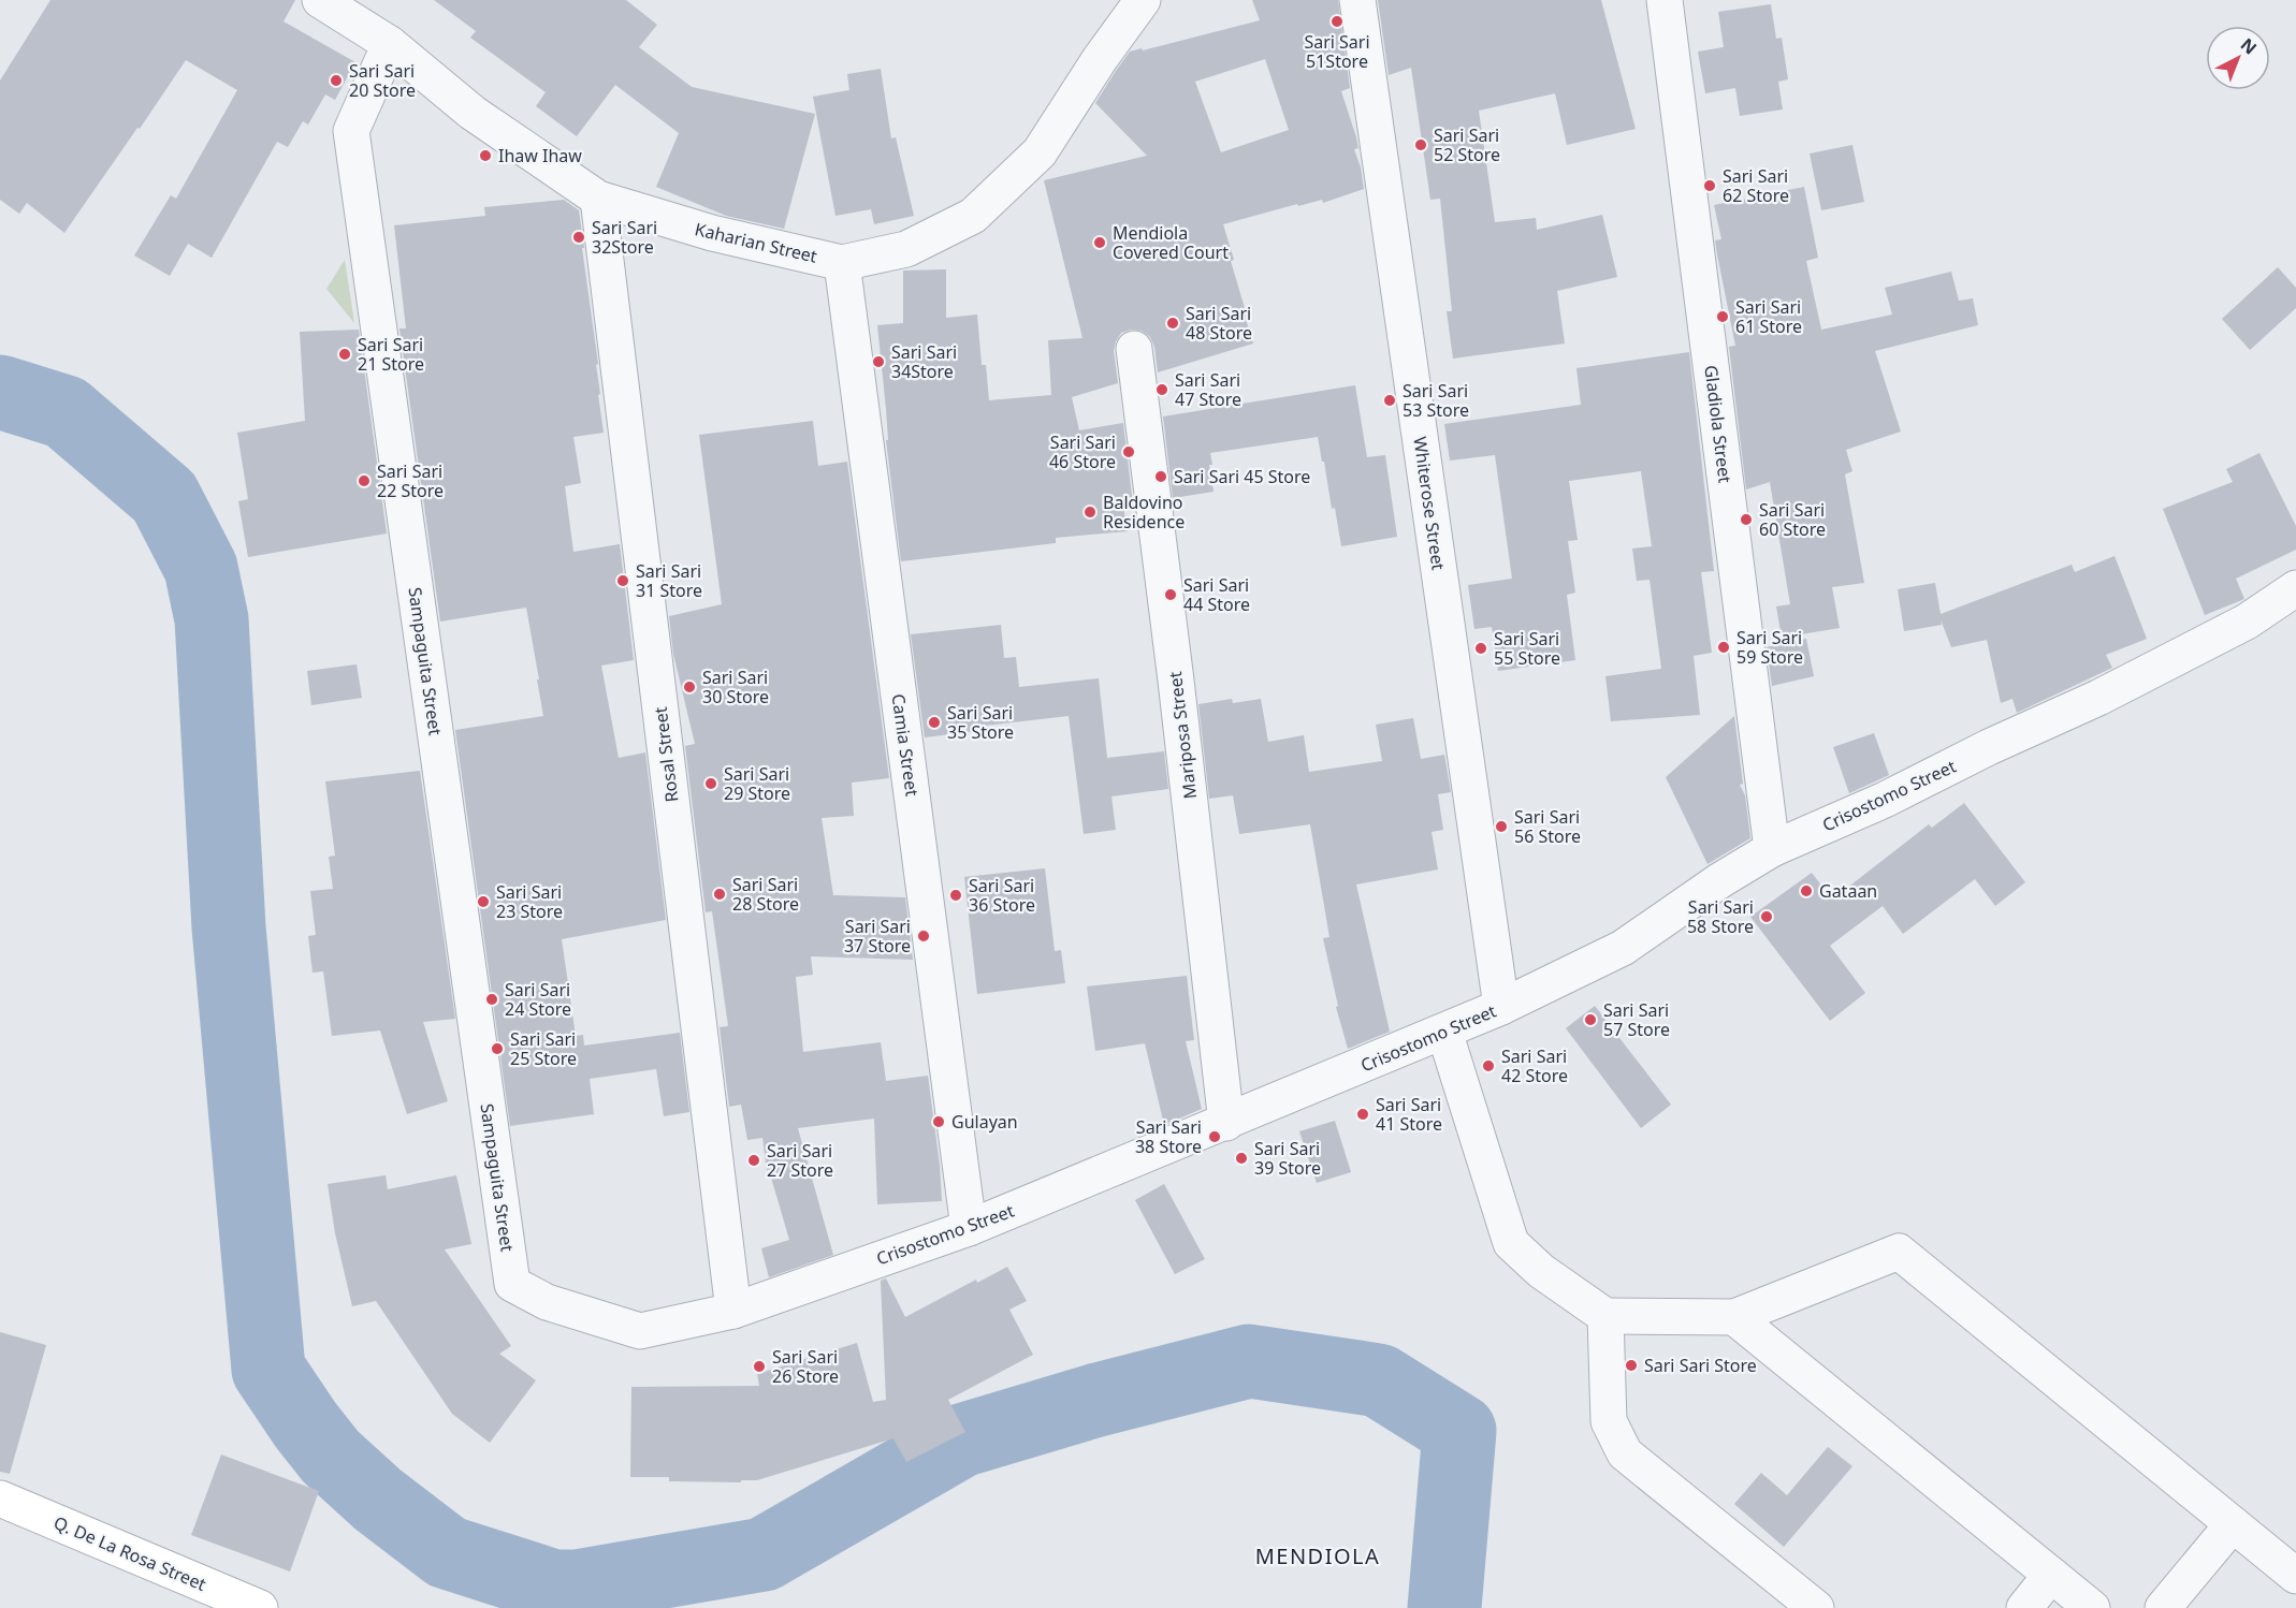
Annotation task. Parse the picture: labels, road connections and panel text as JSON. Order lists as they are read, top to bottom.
{
  "streets": {
    "street": [
      "Kaharian Street",
      "Gladiola Street",
      "Whiterose Street",
      "Sampaguita Street",
      "Mariposa Street",
      "Camia Street",
      "Rosal Street",
      "Crisostomo Street",
      "Q. De La Rosa Street"
    ]
  },
  "crossings": [
    ["Kaharian Street", "Sampaguita Street"],
    ["Kaharian Street", "Camia Street"],
    ["Kaharian Street", "Rosal Street"],
    ["Gladiola Street", "Crisostomo Street"],
    ["Whiterose Street", "Crisostomo Street"],
    ["Sampaguita Street", "Crisostomo Street"],
    ["Mariposa Street", "Crisostomo Street"],
    ["Camia Street", "Crisostomo Street"],
    ["Rosal Street", "Crisostomo Street"]
  ],
  "districts": ["MENDIOLA"],
  "places": [
    "Sari Sari 51Store",
    "Sari Sari 20 Store",
    "Sari Sari 52 Store",
    "Ihaw Ihaw",
    "Sari Sari 62 Store",
    "Sari Sari 32Store",
    "Mendiola Covered Court",
    "Sari Sari 61 Store",
    "Sari Sari 48 Store",
    "Sari Sari 21 Store",
    "Sari Sari 34Store",
    "Sari Sari 47 Store",
    "Sari Sari 53 Store",
    "Sari Sari 46 Store",
    "Sari Sari 45 Store",
    "Sari Sari 22 Store",
    "Baldovino Residence",
    "Sari Sari 60 Store",
    "Sari Sari 31 Store",
    "Sari Sari 44 Store",
    "Sari Sari 59 Store",
    "Sari Sari 55 Store",
    "Sari Sari 30 Store",
    "Sari Sari 35 Store",
    "Sari Sari 29 Store",
    "Sari Sari 56 Store",
    "Gataan",
    "Sari Sari 28 Store",
    "Sari Sari 36 Store",
    "Sari Sari 23 Store",
    "Sari Sari 58 Store",
    "Sari Sari 37 Store",
    "Sari Sari 24 Store",
    "Sari Sari 57 Store",
    "Sari Sari 25 Store",
    "Sari Sari 42 Store",
    "Sari Sari 41 Store",
    "Gulayan",
    "Sari Sari 38 Store",
    "Sari Sari 39 Store",
    "Sari Sari 27 Store",
    "Sari Sari Store",
    "Sari Sari 26 Store"
  ],
  "north": "top right"
}
